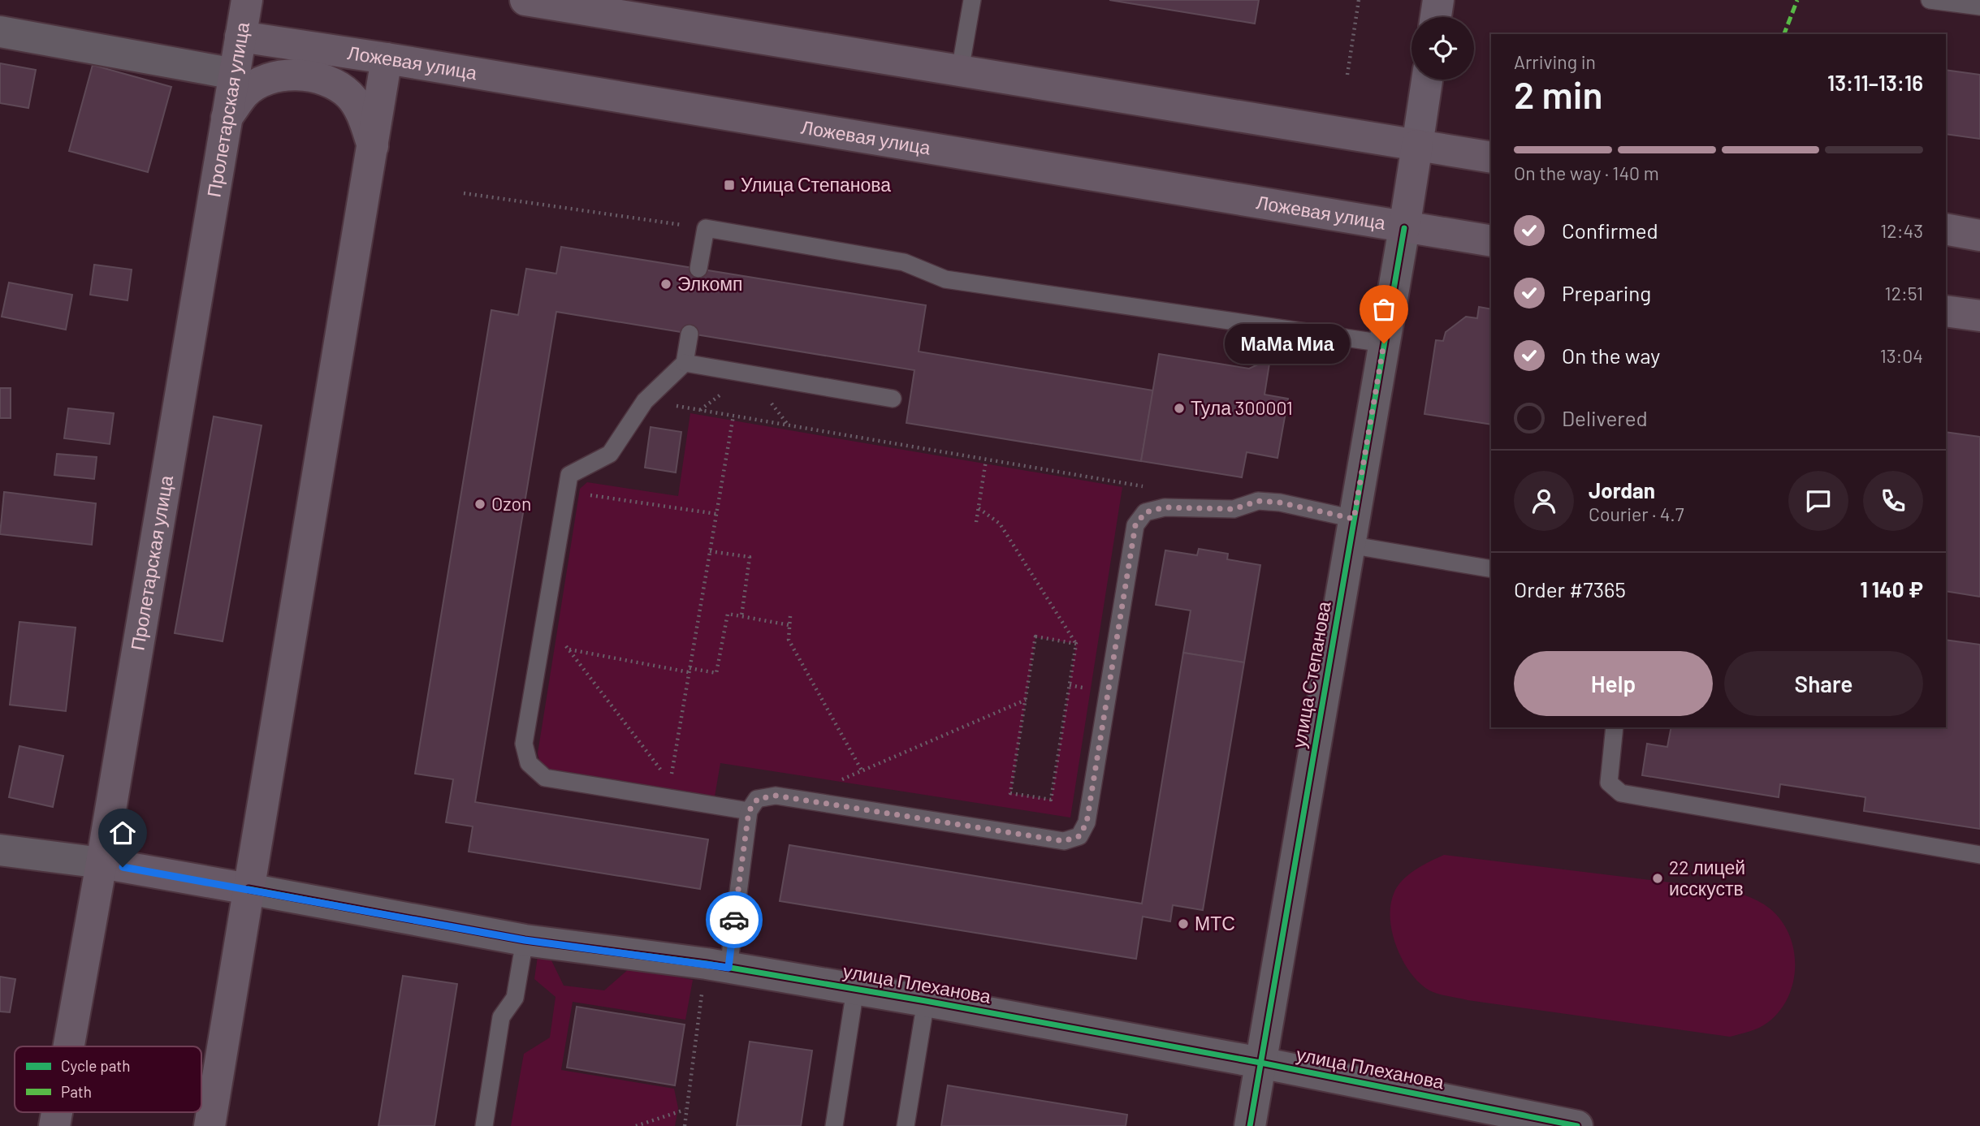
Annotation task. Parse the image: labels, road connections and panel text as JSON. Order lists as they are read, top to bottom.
{
  "streets": {
    "main road": [
      "Ложевая улица",
      "Пролетарская улица",
      "улица Степанова",
      "улица Плеханова"
    ]
  },
  "crossings": [
    ["Ложевая улица", "Пролетарская улица"],
    ["Ложевая улица", "улица Степанова"],
    ["Пролетарская улица", "улица Плеханова"],
    ["улица Степанова", "улица Плеханова"]
  ],
  "places": {
    "transit": ["Улица Степанова"],
    "other": [
      "Элкомп",
      "МаМа Миа",
      "Тула 300001",
      "Ozon",
      "22 лицей исскуств",
      "МТС"
    ]
  },
  "legend": ["Cycle path", "Path"],
  "page": {
    "heading": ["2 min", "Arriving in", "13:11–13:16"],
    "panel": [
      "Jordan",
      "Courier · 4.7",
      "Order #7365",
      "1 140 ₽"
    ],
    "bar": "On the way · 140 m",
    "list": [
      ["Confirmed", "12:43"],
      ["Preparing", "12:51"],
      ["On the way", "13:04"],
      "Delivered"
    ],
    "bubble": "МаМа Миа",
    "buttons": ["Help", "Share"]
  }
}
